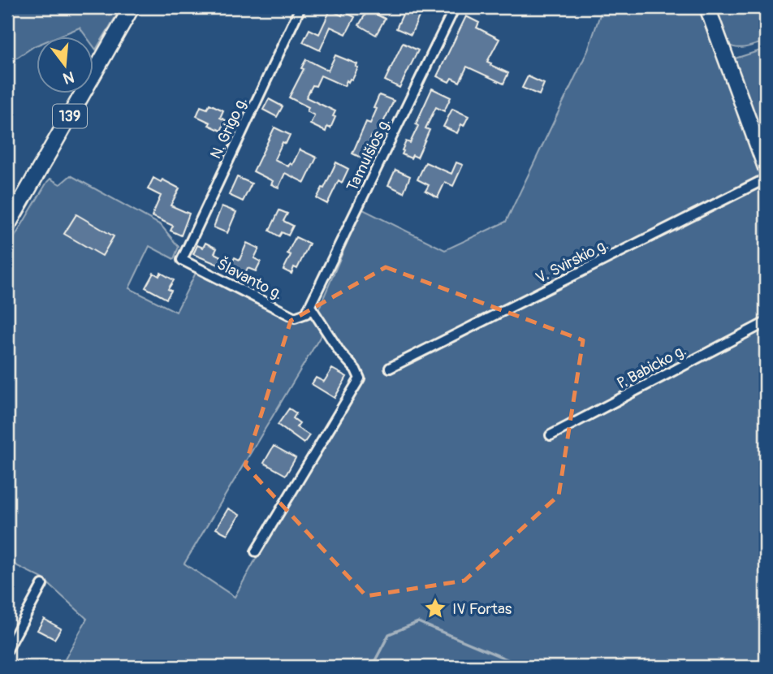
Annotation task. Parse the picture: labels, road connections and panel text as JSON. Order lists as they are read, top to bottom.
{
  "streets": {
    "main road": ["139"],
    "street": [
      "N. Grigo g.",
      "Tamulšios g.",
      "V. Svirskio g.",
      "Šlavanto g.",
      "P. Babicko g."
    ]
  },
  "crossings": [
    ["N. Grigo g.", "Šlavanto g."],
    ["Tamulšios g.", "Šlavanto g."]
  ],
  "places": {
    "place": ["IV Fortas"]
  },
  "north": "bottom"
}
